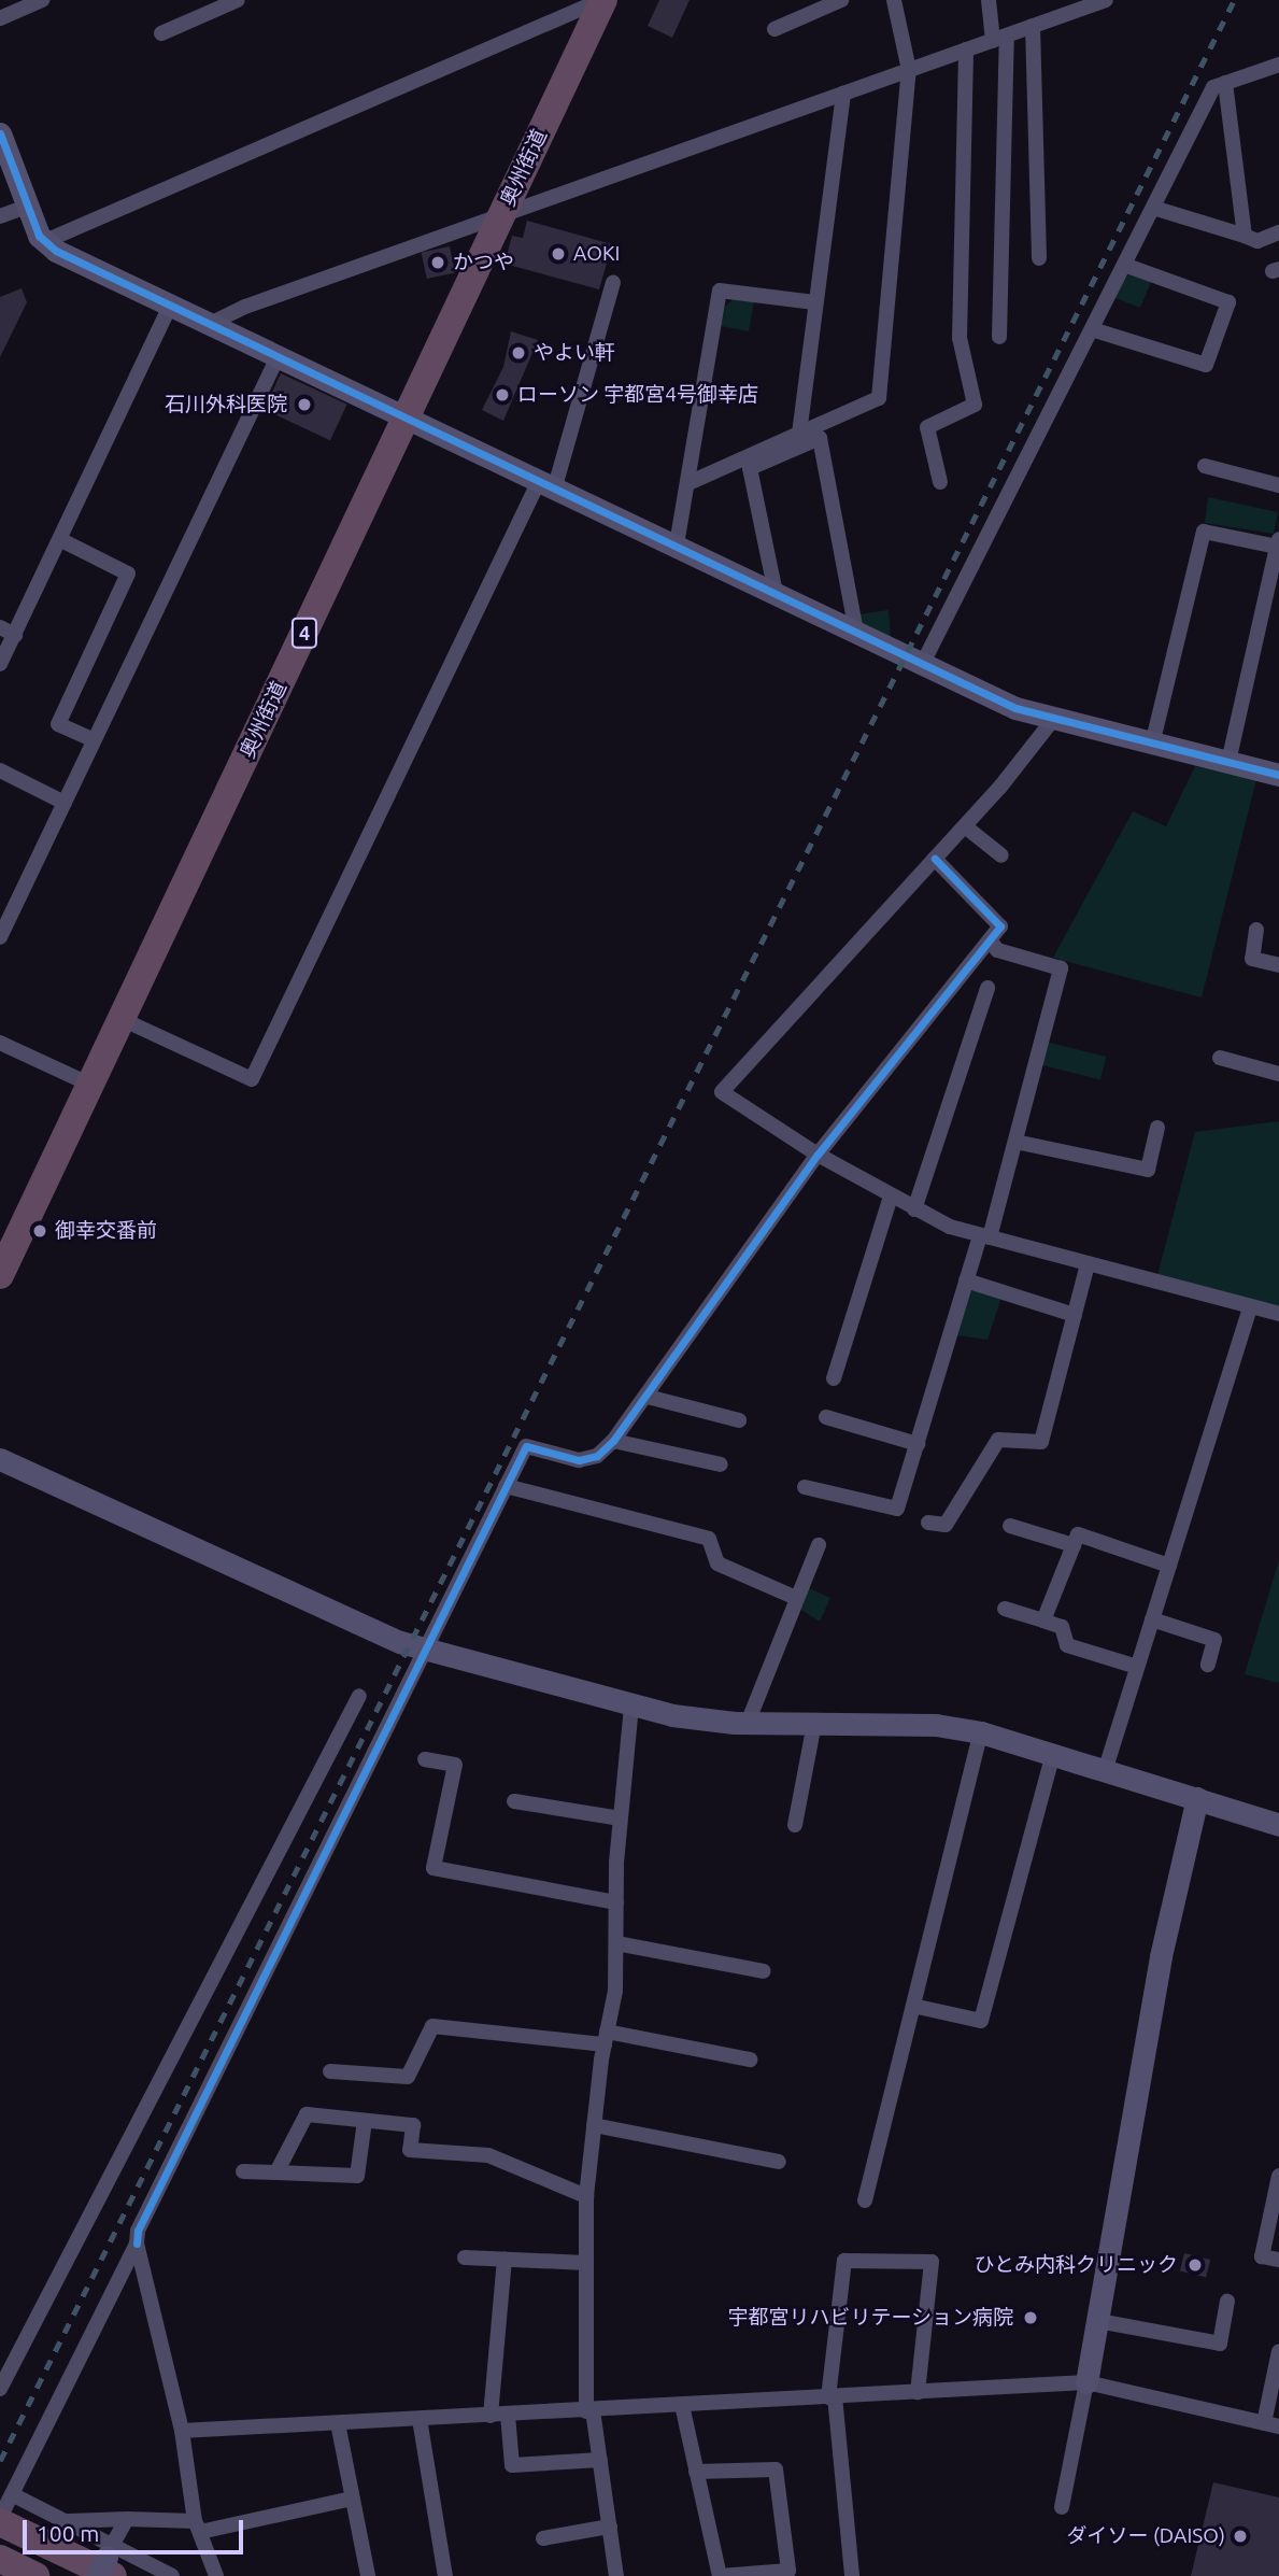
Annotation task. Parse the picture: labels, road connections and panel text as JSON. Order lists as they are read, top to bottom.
{
  "streets": {
    "highway": ["奥州街道", "4"]
  },
  "places": [
    "AOKI",
    "かつや",
    "やよい軒",
    "ローソン 宇都宮4号御幸店",
    "石川外科医院",
    "御幸交番前",
    "ひとみ内科クリニック",
    "宇都宮リハビリテーション病院",
    "ダイソー (DAISO)"
  ],
  "scale_bar": "100 m"
}
